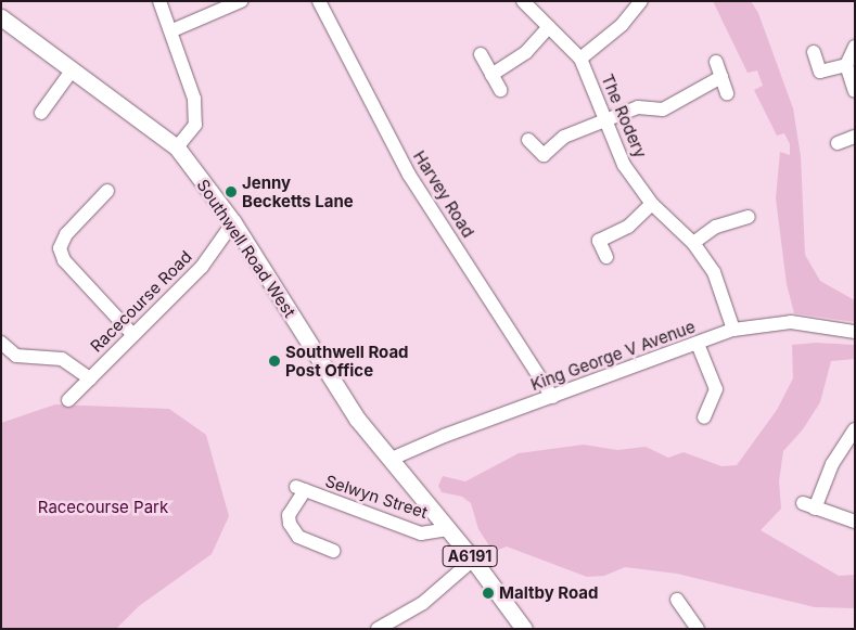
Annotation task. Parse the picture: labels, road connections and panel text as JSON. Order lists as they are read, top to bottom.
{
  "streets": {
    "main road": ["Southwell Road West", "A6191"],
    "street": [
      "The Rodery",
      "Harvey Road",
      "Racecourse Road",
      "King George V Avenue",
      "Selwyn Street"
    ]
  },
  "crossings": [
    ["The Rodery", "King George V Avenue"],
    ["Harvey Road", "King George V Avenue"],
    ["Southwell Road West", "Racecourse Road"],
    ["Southwell Road West", "King George V Avenue"],
    ["Southwell Road West", "Selwyn Street"]
  ],
  "parks": ["Racecourse Park"],
  "places": ["Jenny Becketts Lane", "Southwell Road Post Office", "Maltby Road"]
}
